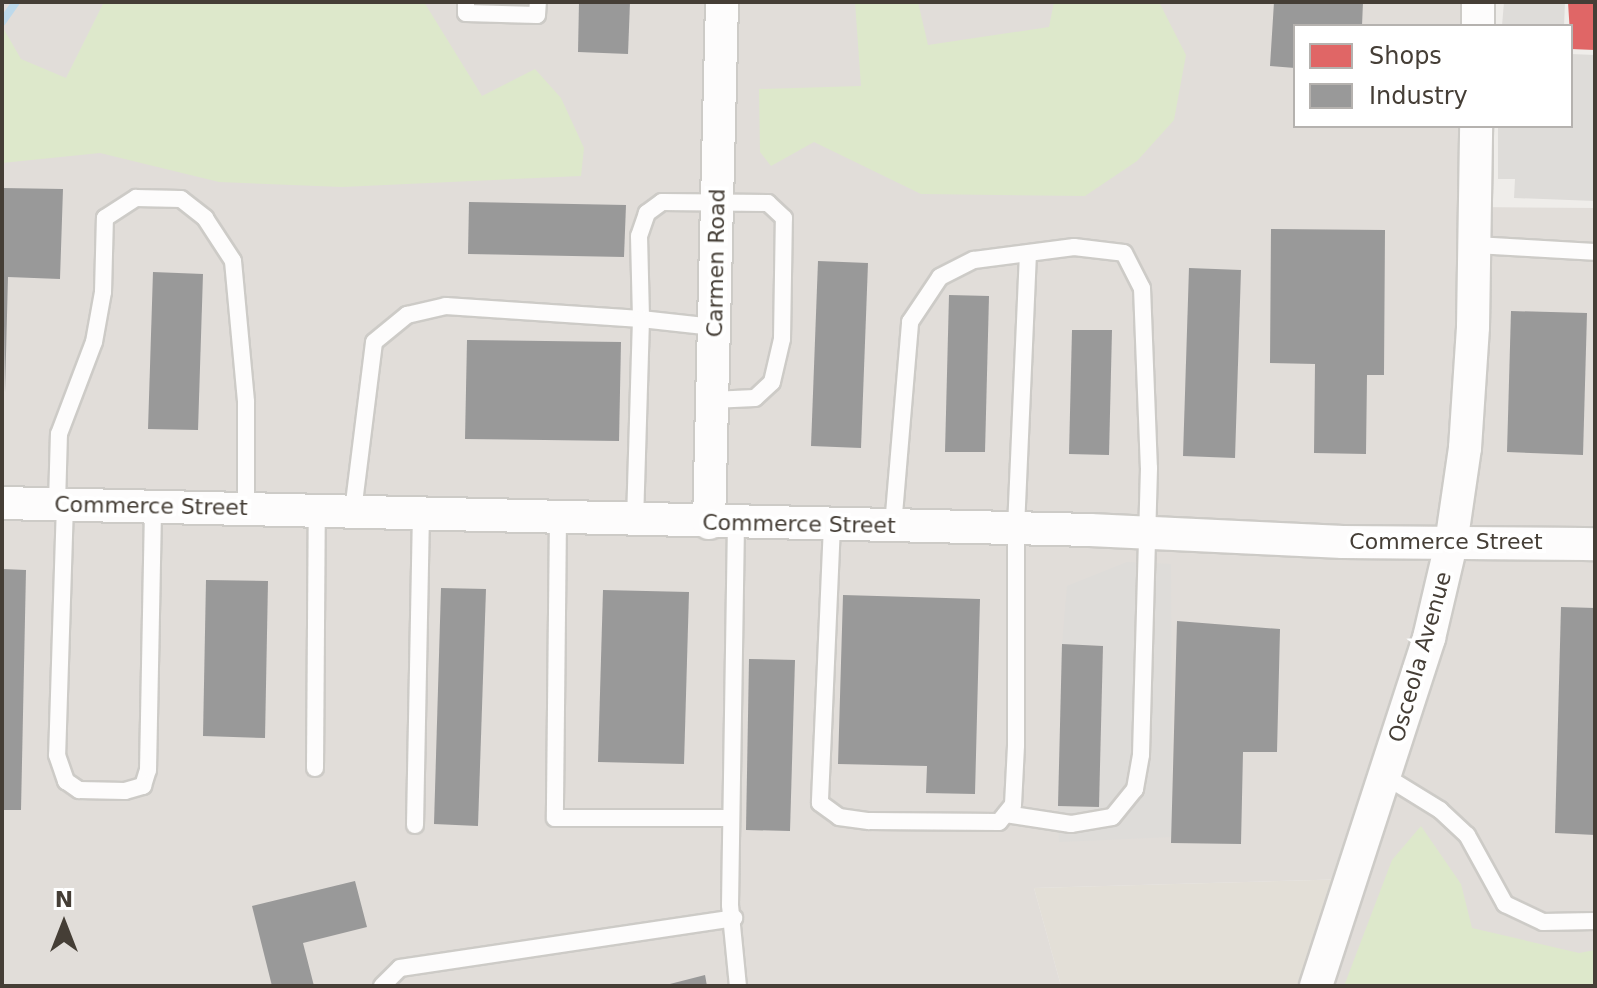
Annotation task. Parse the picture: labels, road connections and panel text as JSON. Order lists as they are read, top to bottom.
{
  "streets": {
    "street": ["Carmen Road", "Commerce Street", "Osceola Avenue"]
  },
  "crossings": [
    ["Carmen Road", "Commerce Street"],
    ["Commerce Street", "Osceola Avenue"]
  ],
  "legend": ["Shops", "Industry"],
  "north": "top"
}
